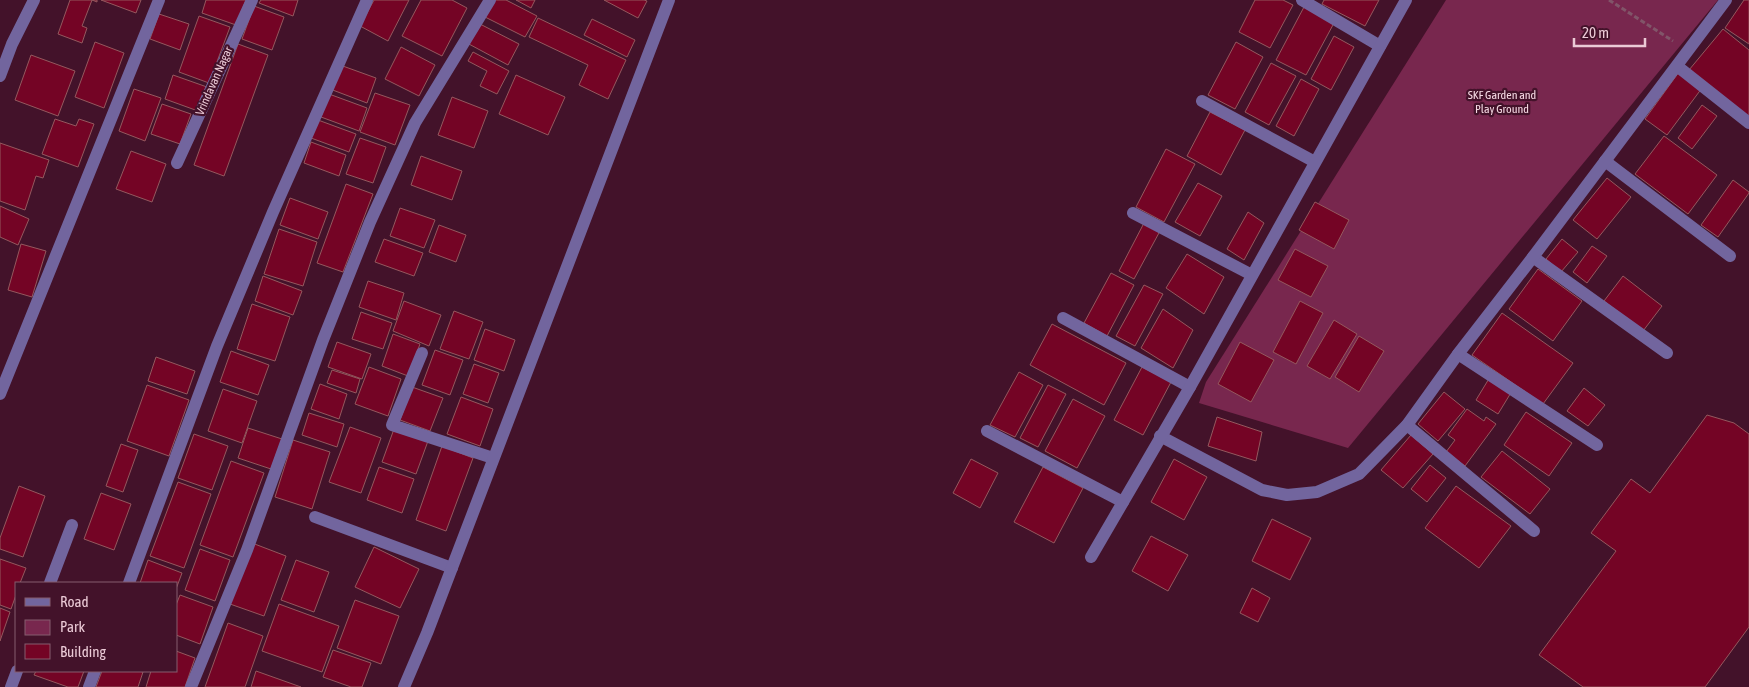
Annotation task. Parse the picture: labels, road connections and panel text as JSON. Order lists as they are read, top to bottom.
{
  "streets": {
    "street": ["Vrindavan Nagar"]
  },
  "parks": ["SKF Garden and Play Ground"],
  "legend": ["Road", "Park", "Building"],
  "scale_bar": "20 m"
}
